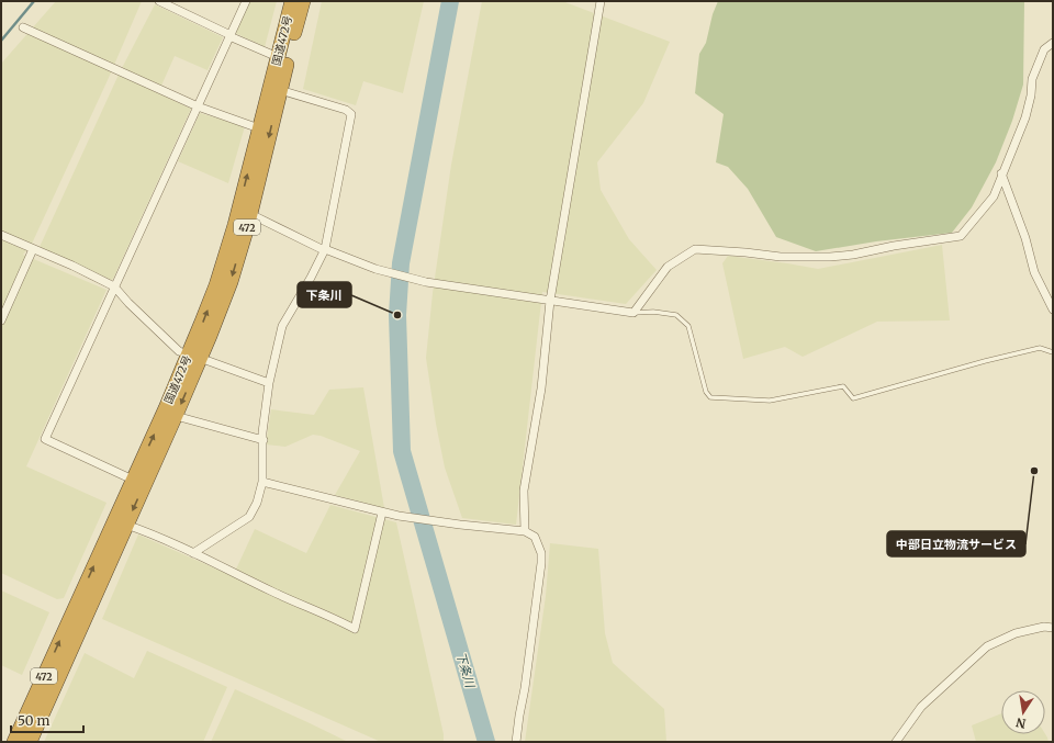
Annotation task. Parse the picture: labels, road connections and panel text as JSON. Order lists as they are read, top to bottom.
{
  "streets": {
    "highway": ["国道472号", "472"]
  },
  "water": ["下条川"],
  "places": ["下条川", "中部日立物流サービス"],
  "scale_bar": "50 m",
  "north": "bottom"
}
